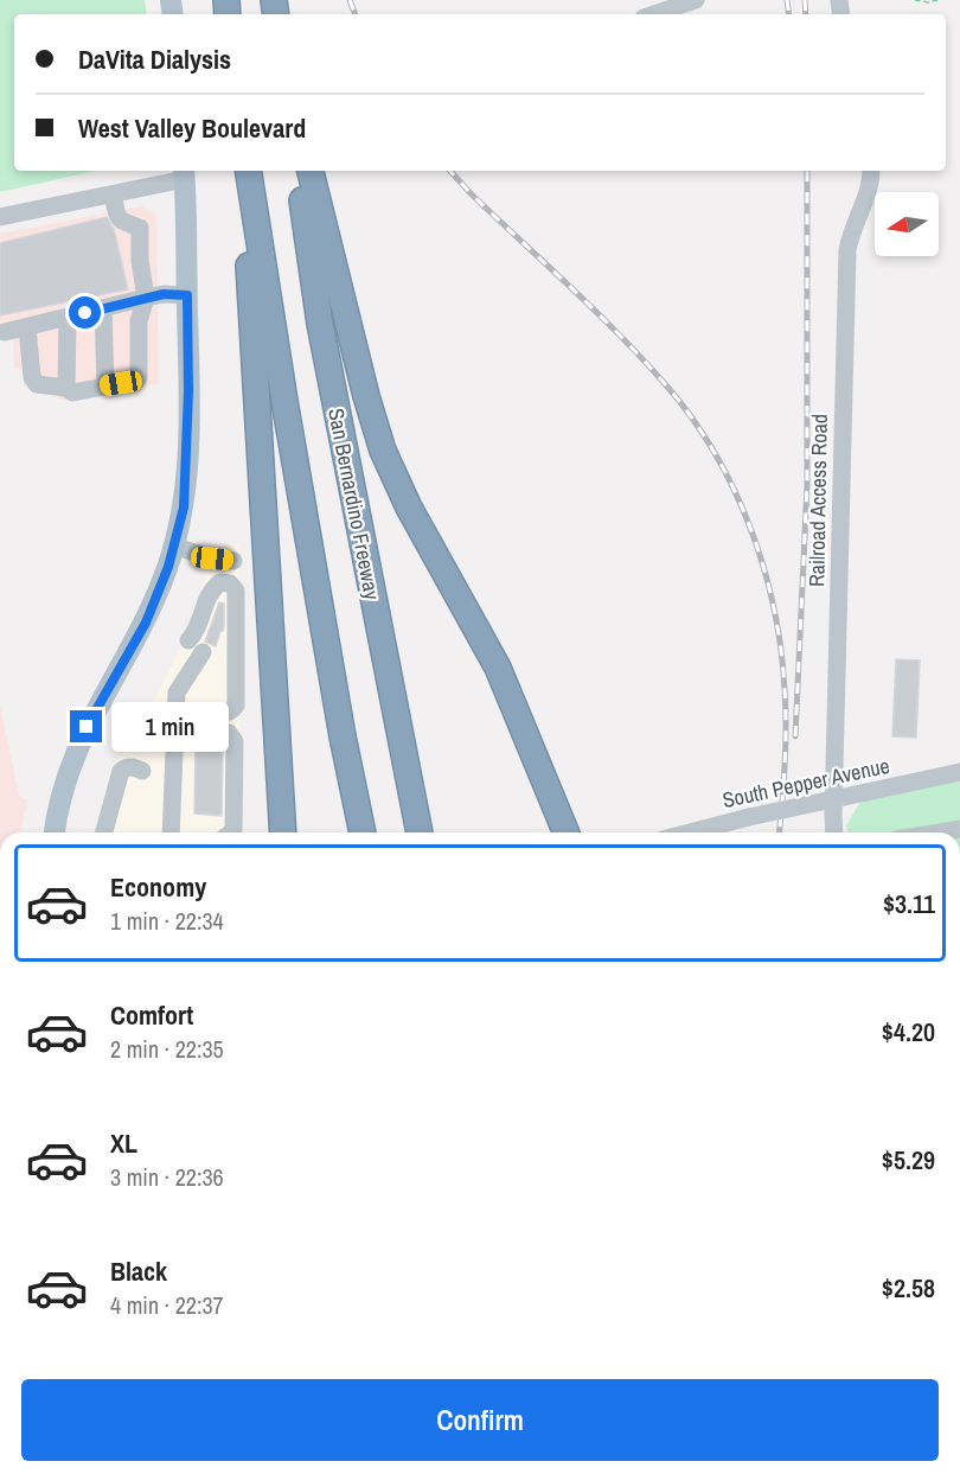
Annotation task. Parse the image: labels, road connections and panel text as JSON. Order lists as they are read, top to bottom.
{
  "streets": {
    "highway": ["San Bernardino Freeway"],
    "street": ["Railroad Access Road", "South Pepper Avenue"]
  },
  "north": "left",
  "page": {
    "banner": ["DaVita Dialysis", "West Valley Boulevard"],
    "bubble": "1 min",
    "list": [
      {
        "name": "Economy",
        "note": "1 min · 22:34",
        "value": "$3.11"
      },
      {
        "name": "Comfort",
        "note": "2 min · 22:35",
        "value": "$4.20"
      },
      {
        "name": "XL",
        "note": "3 min · 22:36",
        "value": "$5.29"
      },
      {
        "name": "Black",
        "note": "4 min · 22:37",
        "value": "$2.58"
      }
    ],
    "buttons": "Confirm"
  }
}
